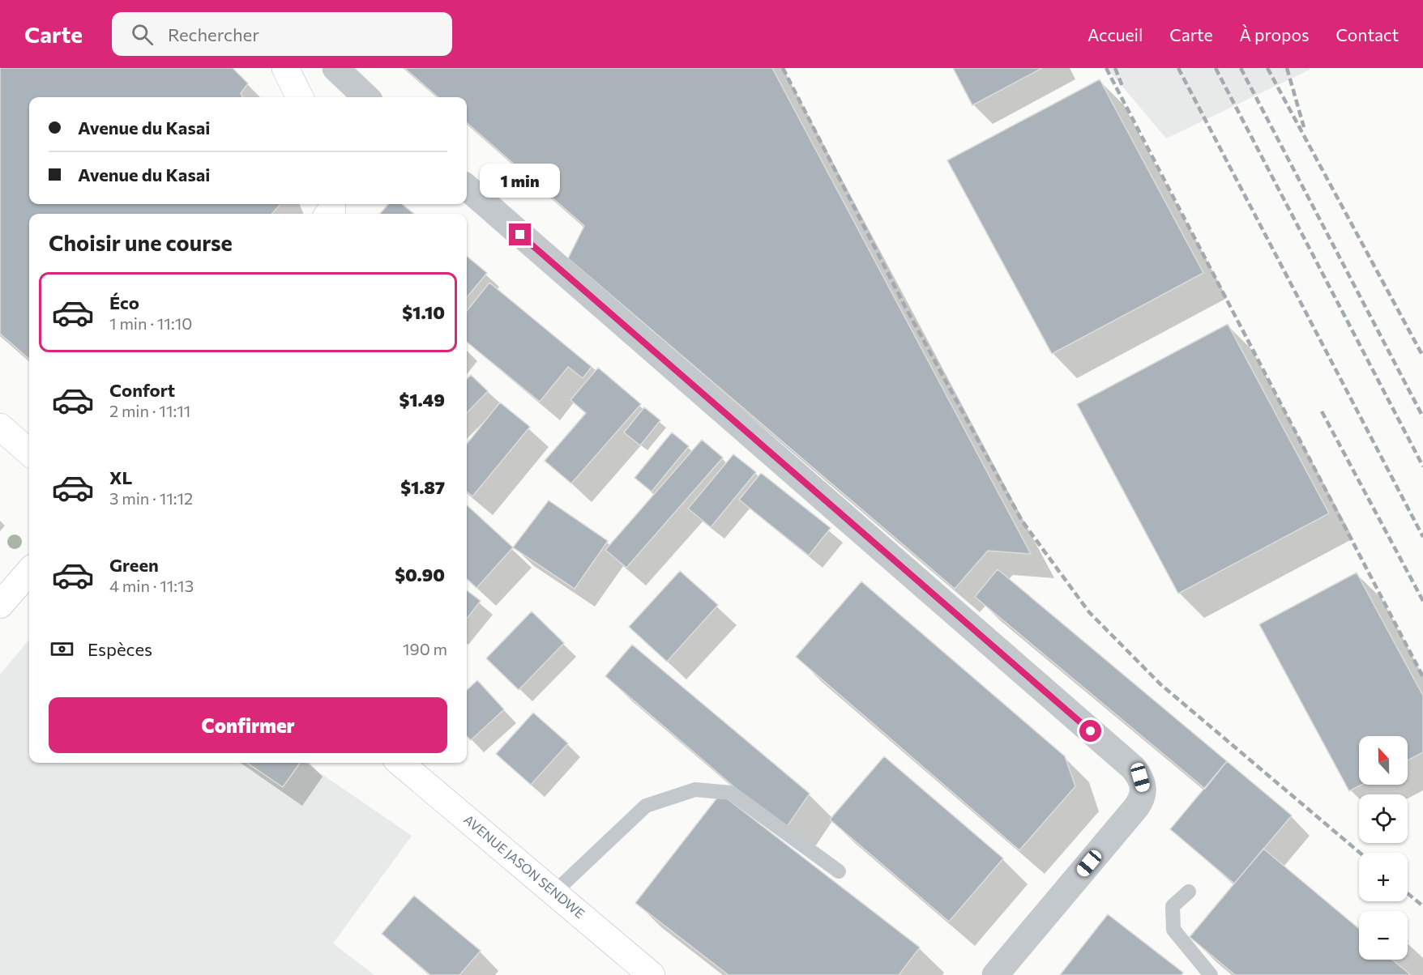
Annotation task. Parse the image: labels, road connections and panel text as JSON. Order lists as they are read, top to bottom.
{
  "streets": {
    "main road": ["AVENUE JASON SENDWE"]
  },
  "north": "top",
  "page": {
    "header": "Carte",
    "search": "Rechercher",
    "nav": [
      "Accueil",
      "Carte",
      "À propos",
      "Contact"
    ],
    "banner": ["Avenue du Kasai", "Avenue du Kasai"],
    "bubble": "1 min",
    "heading": "Choisir une course",
    "list": [
      {
        "name": "Éco",
        "note": "1 min · 11:10",
        "value": "$1.10"
      },
      {
        "name": "Confort",
        "note": "2 min · 11:11",
        "value": "$1.49"
      },
      {
        "name": "XL",
        "note": "3 min · 11:12",
        "value": "$1.87"
      },
      {
        "name": "Green",
        "note": "4 min · 11:13",
        "value": "$0.90"
      }
    ],
    "pay": ["Espèces", "190 m"],
    "buttons": "Confirmer",
    "map_buttons": ["+", "−"]
  }
}
